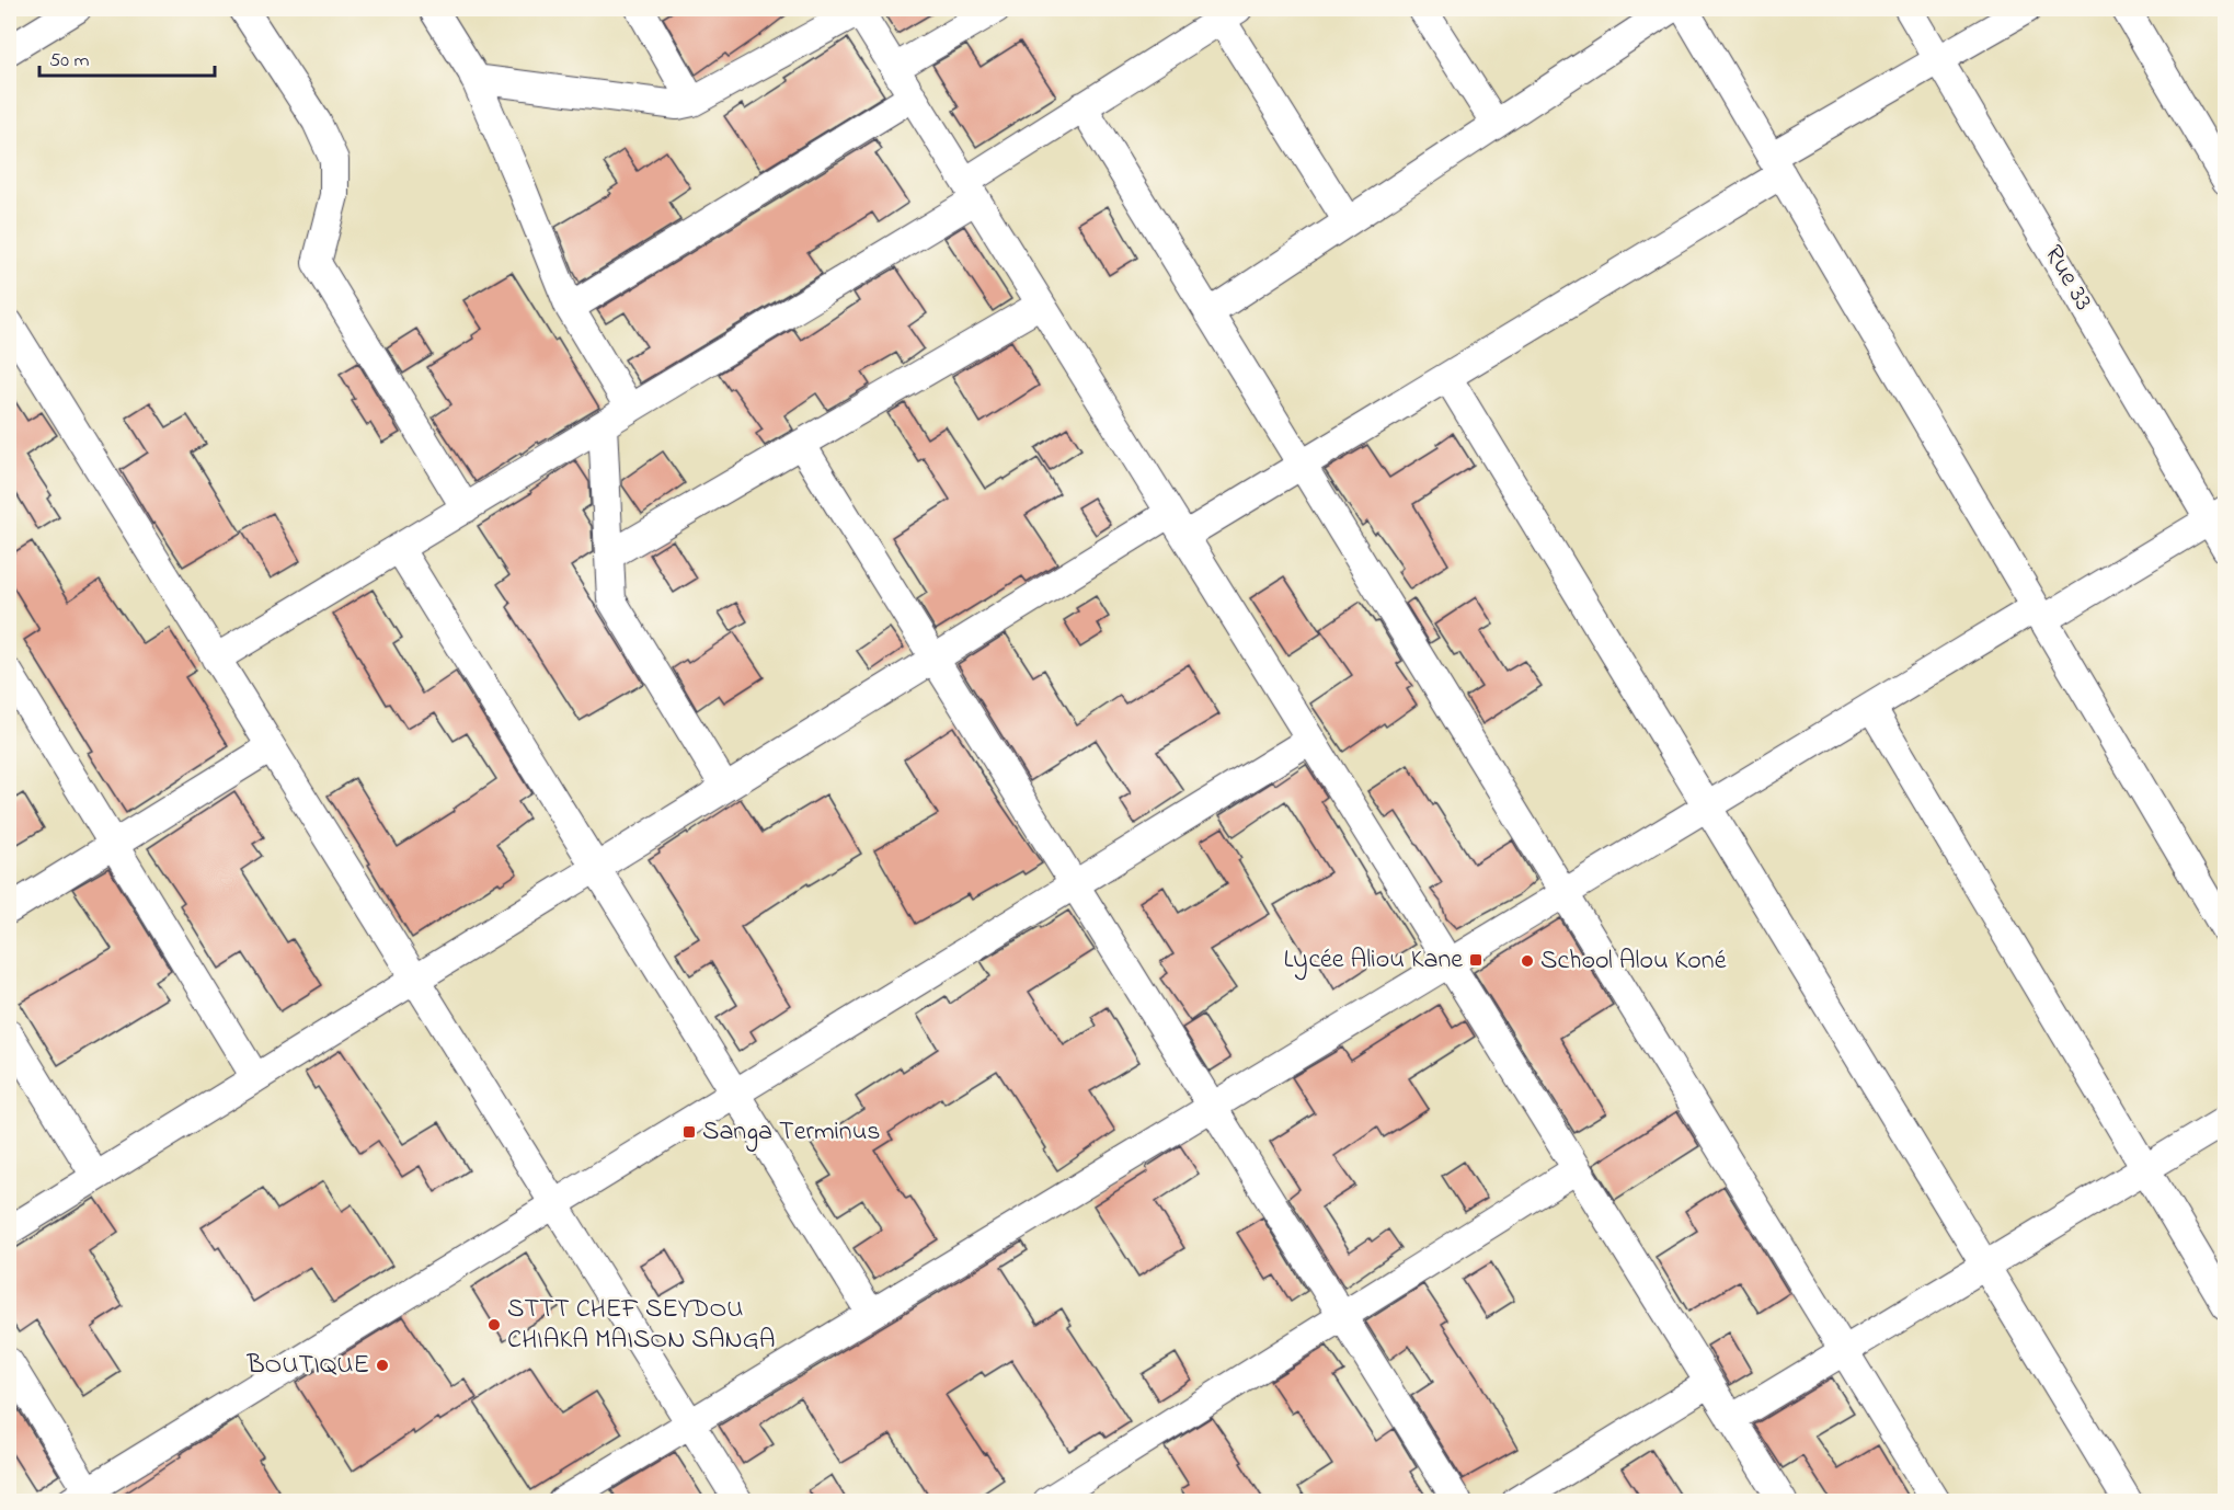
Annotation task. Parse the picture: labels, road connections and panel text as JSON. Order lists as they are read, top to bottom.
{
  "streets": {
    "street": ["Rue 33"]
  },
  "places": {
    "transit": ["Lycée Aliou Kane", "Sanga Terminus"],
    "other": ["School Alou Koné", "STTT CHEF SEYDOU CHIAKA MAISON SANGA", "BOUTIQUE"]
  },
  "scale_bar": "50 m"
}
